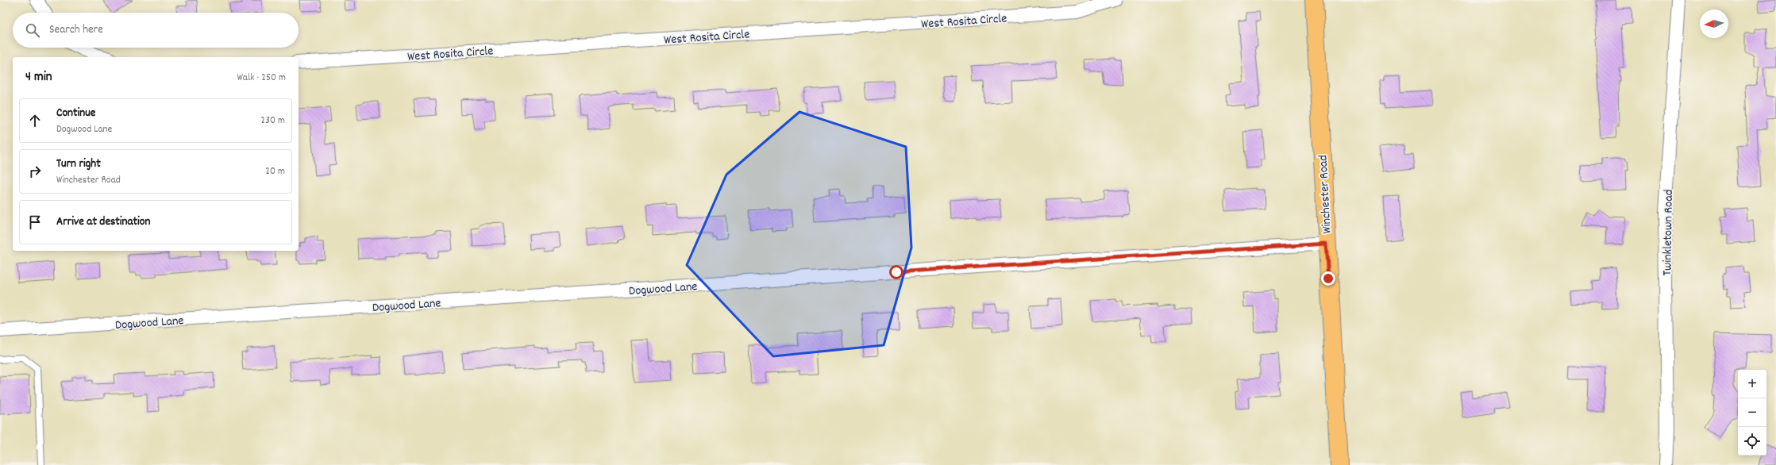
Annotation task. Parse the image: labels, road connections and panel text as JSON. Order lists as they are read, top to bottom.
{
  "streets": {
    "main road": ["Winchester Road"],
    "street": ["West Rosita Circle", "Twinkletown Road", "Dogwood Lane"]
  },
  "crossings": [
    ["Winchester Road", "Dogwood Lane"]
  ],
  "north": "left",
  "page": {
    "search": "Search here",
    "heading": ["4 min", "Walk · 250 m"],
    "list": [
      ["Continue", "Dogwood Lane", "230 m"],
      ["Turn right", "Winchester Road", "20 m"],
      "Arrive at destination"
    ],
    "map_buttons": ["+", "−"]
  }
}
